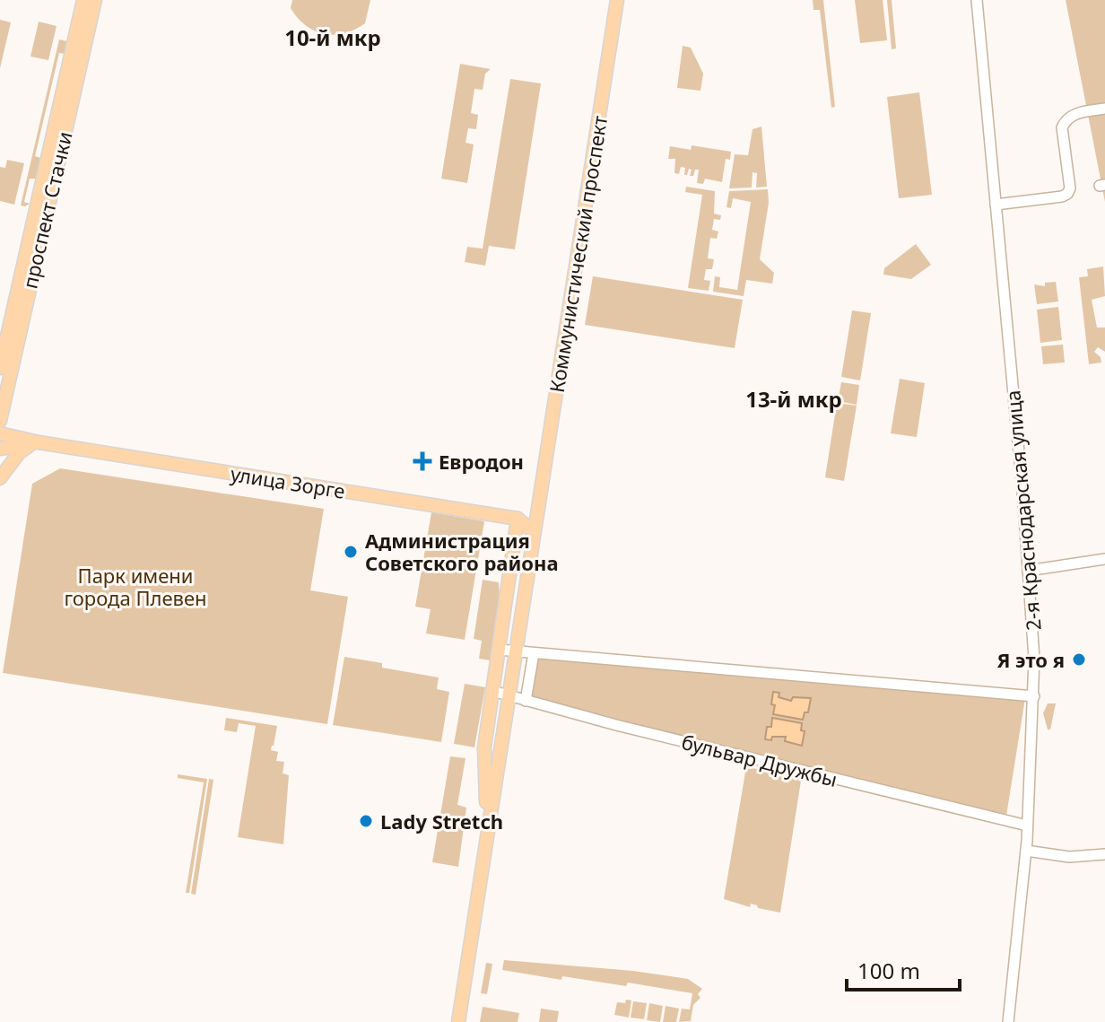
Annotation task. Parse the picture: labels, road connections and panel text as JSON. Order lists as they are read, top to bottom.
{
  "streets": {
    "main road": ["проспект Стачки", "Коммунистический проспект", "улица Зорге"],
    "street": ["2-я Краснодарская улица", "бульвар Дружбы"]
  },
  "crossings": [
    ["Коммунистический проспект", "улица Зорге"],
    ["Коммунистический проспект", "бульвар Дружбы"],
    ["2-я Краснодарская улица", "бульвар Дружбы"]
  ],
  "districts": ["10-й мкр", "13-й мкр"],
  "parks": ["Парк имени города Плевен"],
  "places": {
    "health": ["Евродон"],
    "other": ["Администрация Советского района", "Я это я", "Lady Stretch"]
  },
  "scale_bar": "100 m"
}
